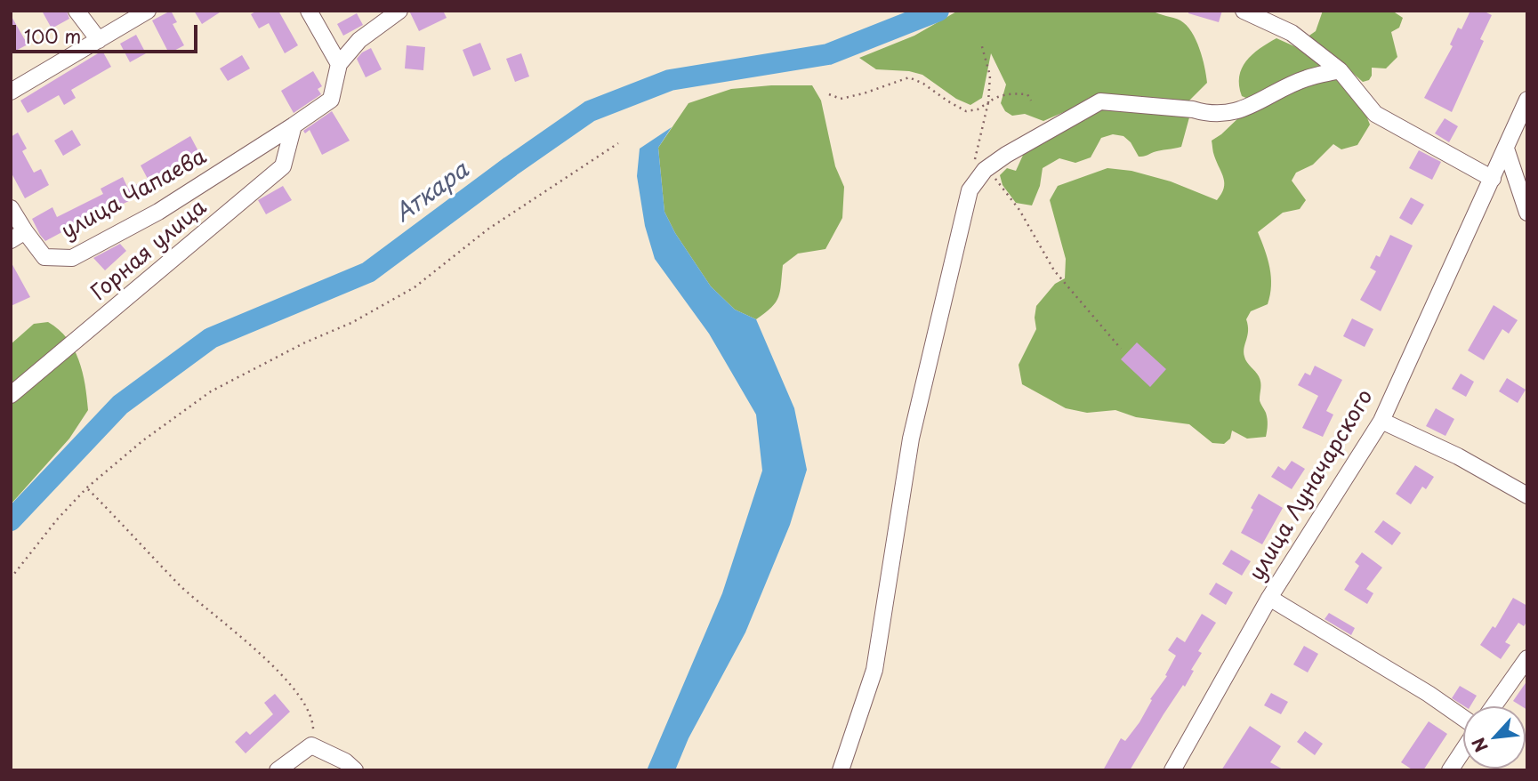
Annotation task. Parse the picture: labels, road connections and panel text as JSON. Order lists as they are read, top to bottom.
{
  "streets": {
    "street": ["улица Чапаева", "Горная улица", "улица Луначарского"]
  },
  "crossings": [
    ["улица Чапаева", "Горная улица"]
  ],
  "water": ["Аткара"],
  "scale_bar": "100 m",
  "north": "bottom left"
}
